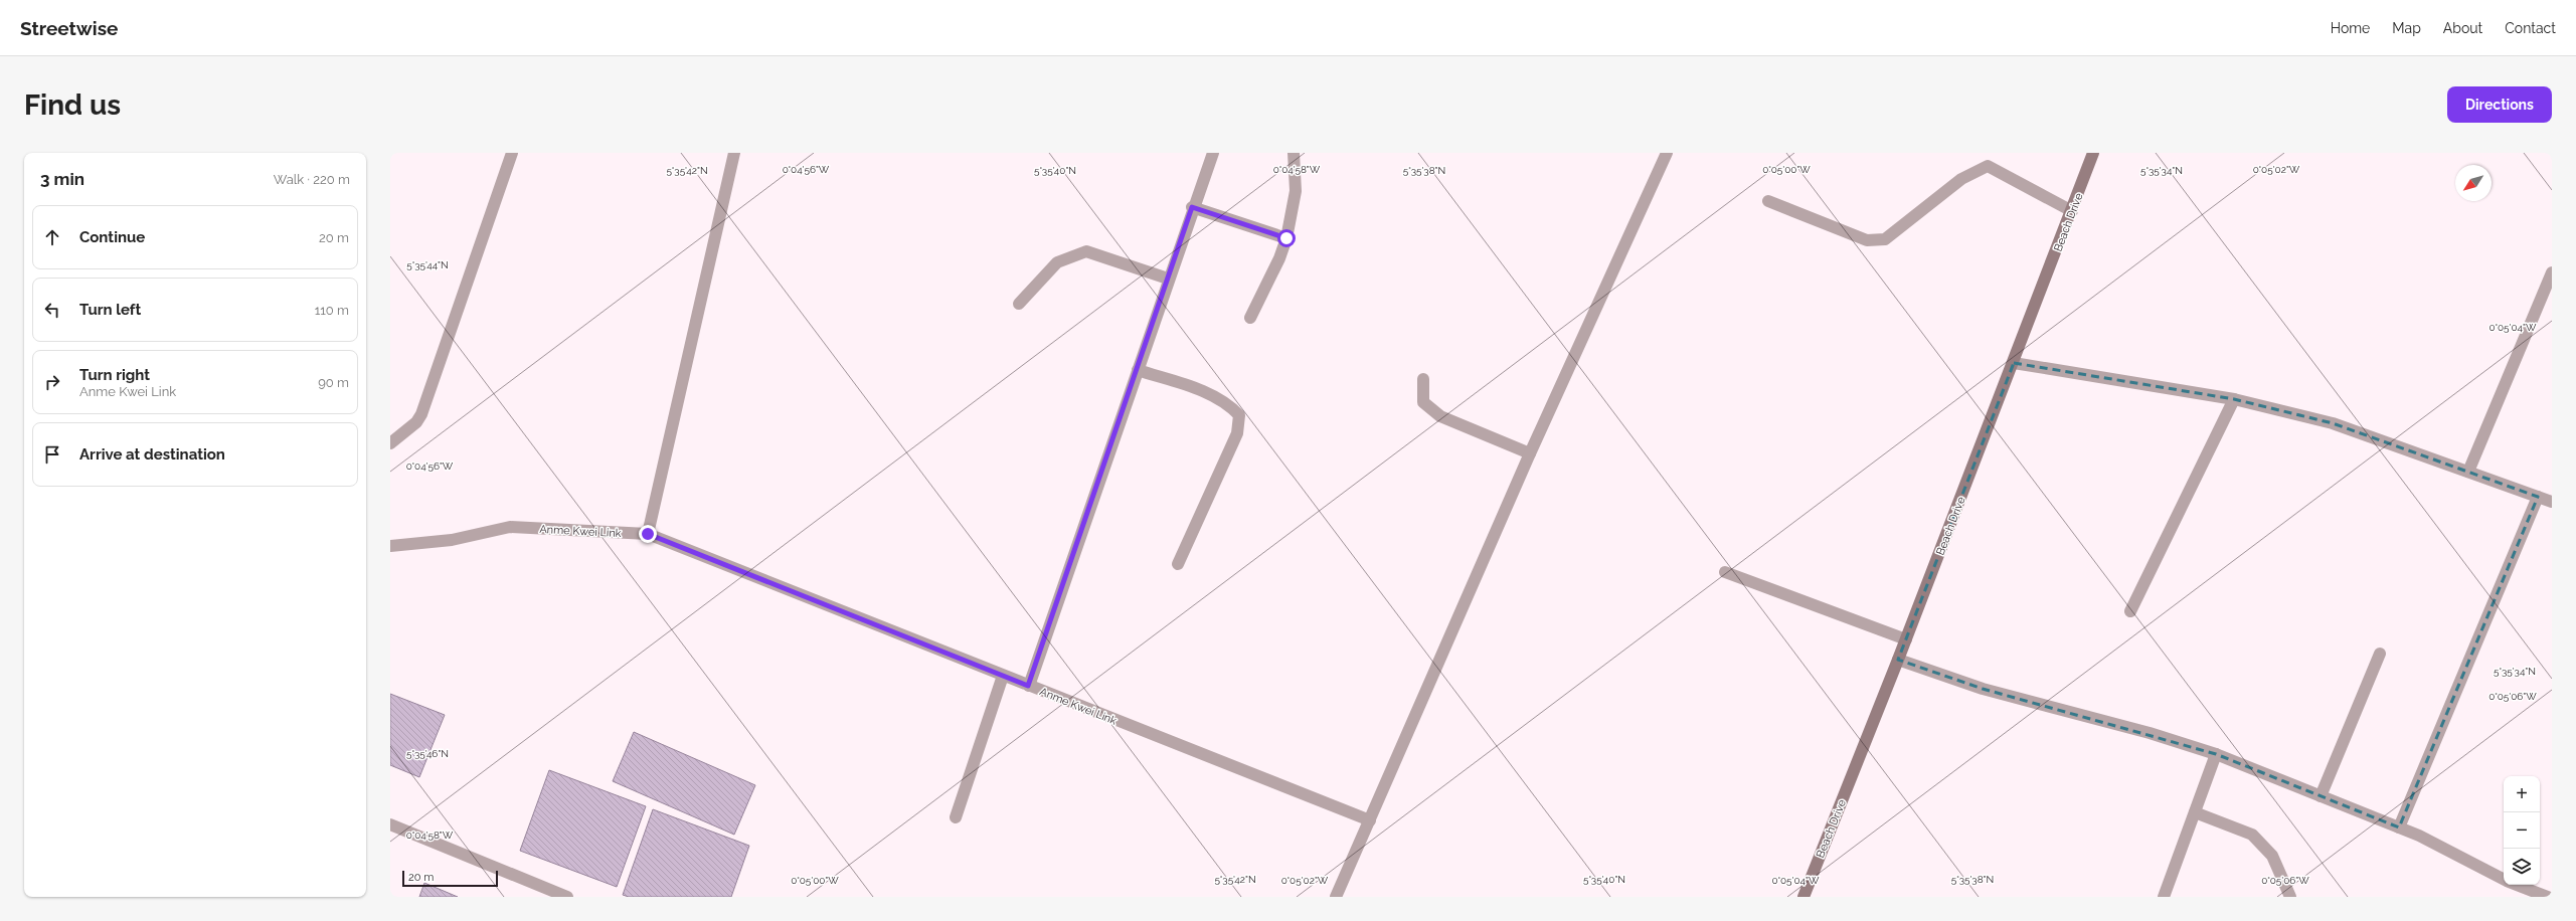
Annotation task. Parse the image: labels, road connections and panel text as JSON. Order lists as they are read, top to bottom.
{
  "streets": {
    "street": ["Beach Drive", "Anme Kwei Link"]
  },
  "scale_bar": "20 m",
  "north": "bottom left",
  "page": {
    "header": "Streetwise",
    "nav": [
      "Home",
      "Map",
      "About",
      "Contact"
    ],
    "buttons": "Directions",
    "title": "Find us",
    "heading": ["3 min", "Walk · 220 m"],
    "list": [
      ["Continue", "20 m"],
      ["Turn left", "110 m"],
      ["Turn right", "Anme Kwei Link", "90 m"],
      "Arrive at destination"
    ],
    "map_buttons": ["+", "−"],
    "scale": "20 m"
  },
  "coordinates": [
    "0°04'56\"W",
    "0°04'58\"W",
    "0°05'00\"W",
    "0°05'02\"W",
    "5°35'42\"N",
    "5°35'40\"N",
    "5°35'38\"N",
    "5°35'34\"N",
    "5°35'44\"N",
    "0°05'04\"W",
    "0°05'06\"W",
    "5°35'46\"N"
  ]
}
